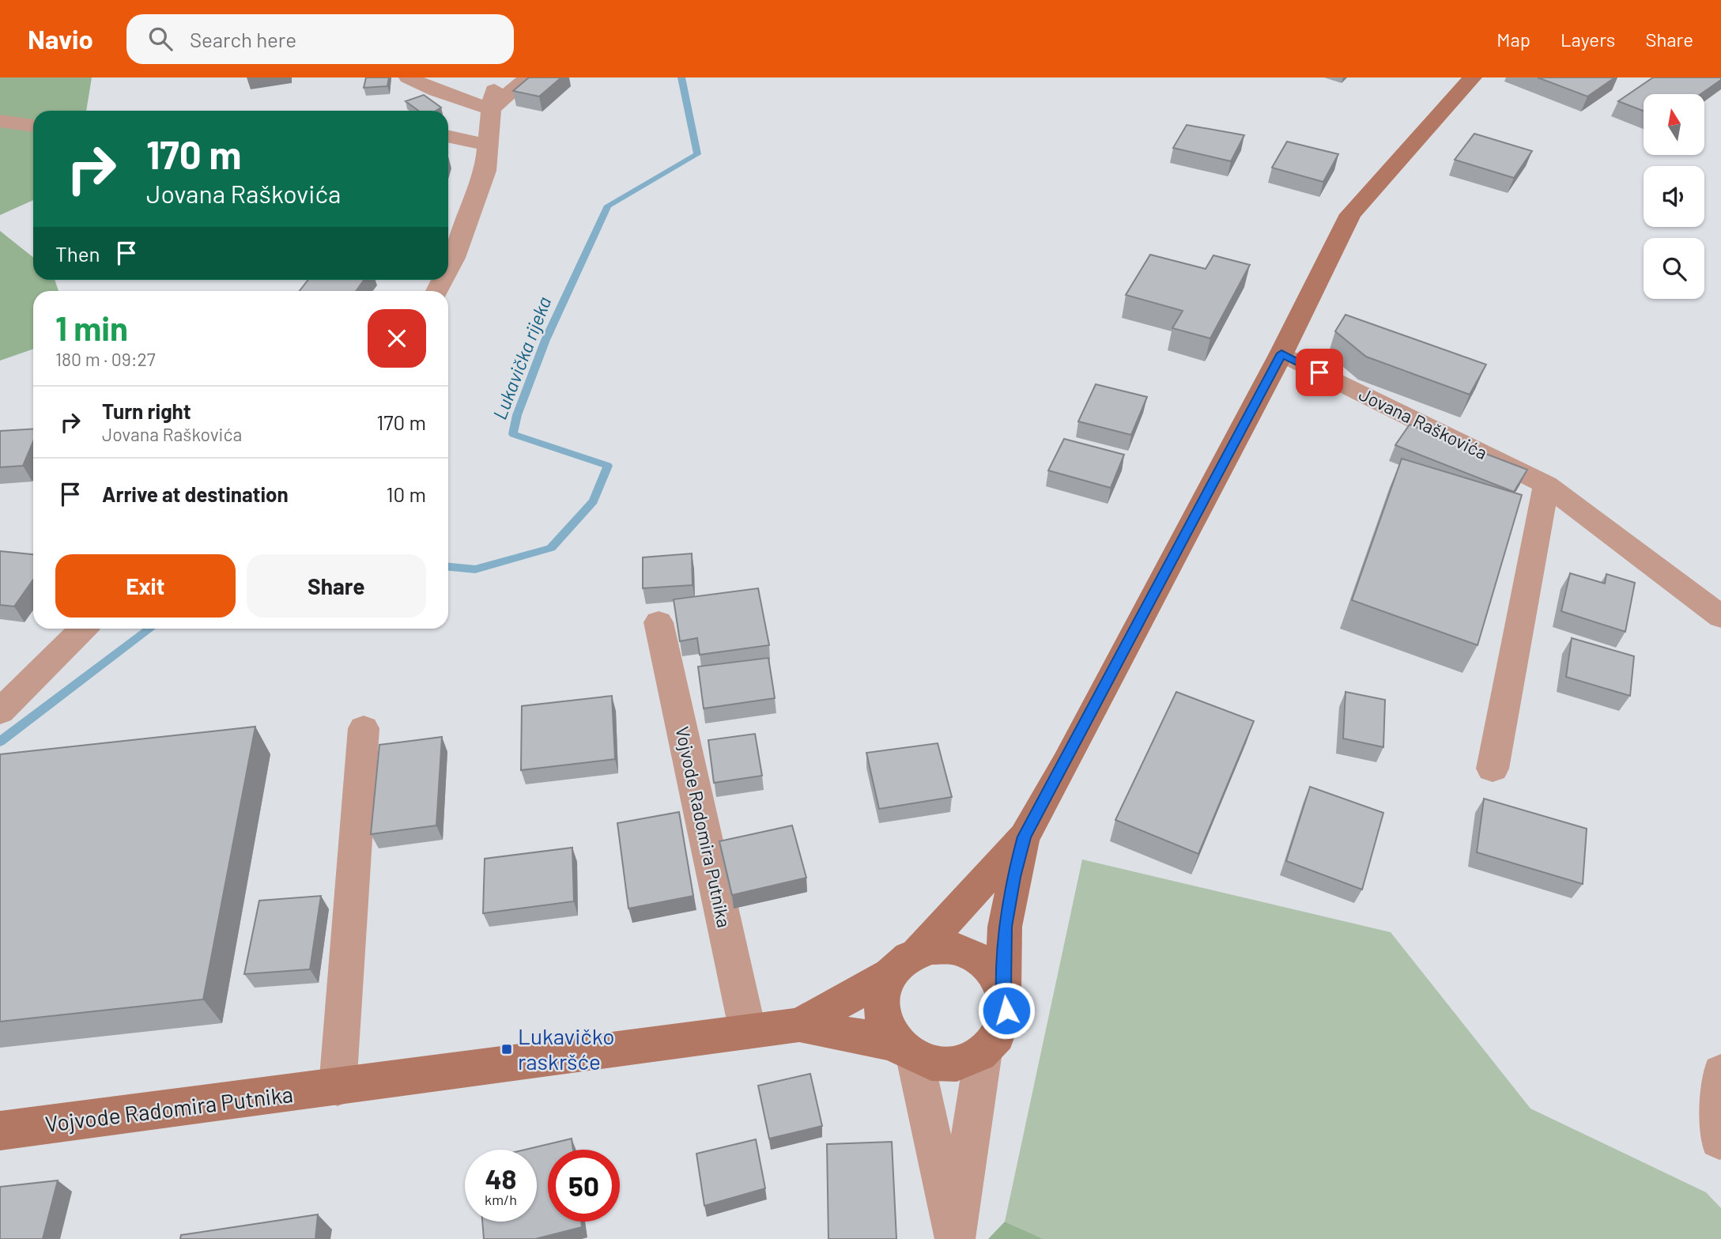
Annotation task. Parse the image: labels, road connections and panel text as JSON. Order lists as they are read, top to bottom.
{
  "streets": {
    "main road": ["Vojvode Radomira Putnika"],
    "street": ["Jovana Raškovića"]
  },
  "water": ["Lukavička rijeka"],
  "places": {
    "transit": ["Lukavičko raskršće"]
  },
  "north": "top",
  "page": {
    "header": "Navio",
    "search": "Search here",
    "nav": ["Map", "Layers", "Share"],
    "turn": ["170 m", "Jovana Raškovića"],
    "then": "Then",
    "heading": ["1 min", "180 m · 09:27"],
    "list": [
      {
        "name": "Turn right",
        "note": "Jovana Raškovića",
        "value": "170 m"
      },
      {
        "name": "Arrive at destination",
        "value": "10 m"
      }
    ],
    "buttons": ["Exit", "Share"],
    "speed": "48 km/h",
    "limit": "50"
  }
}
